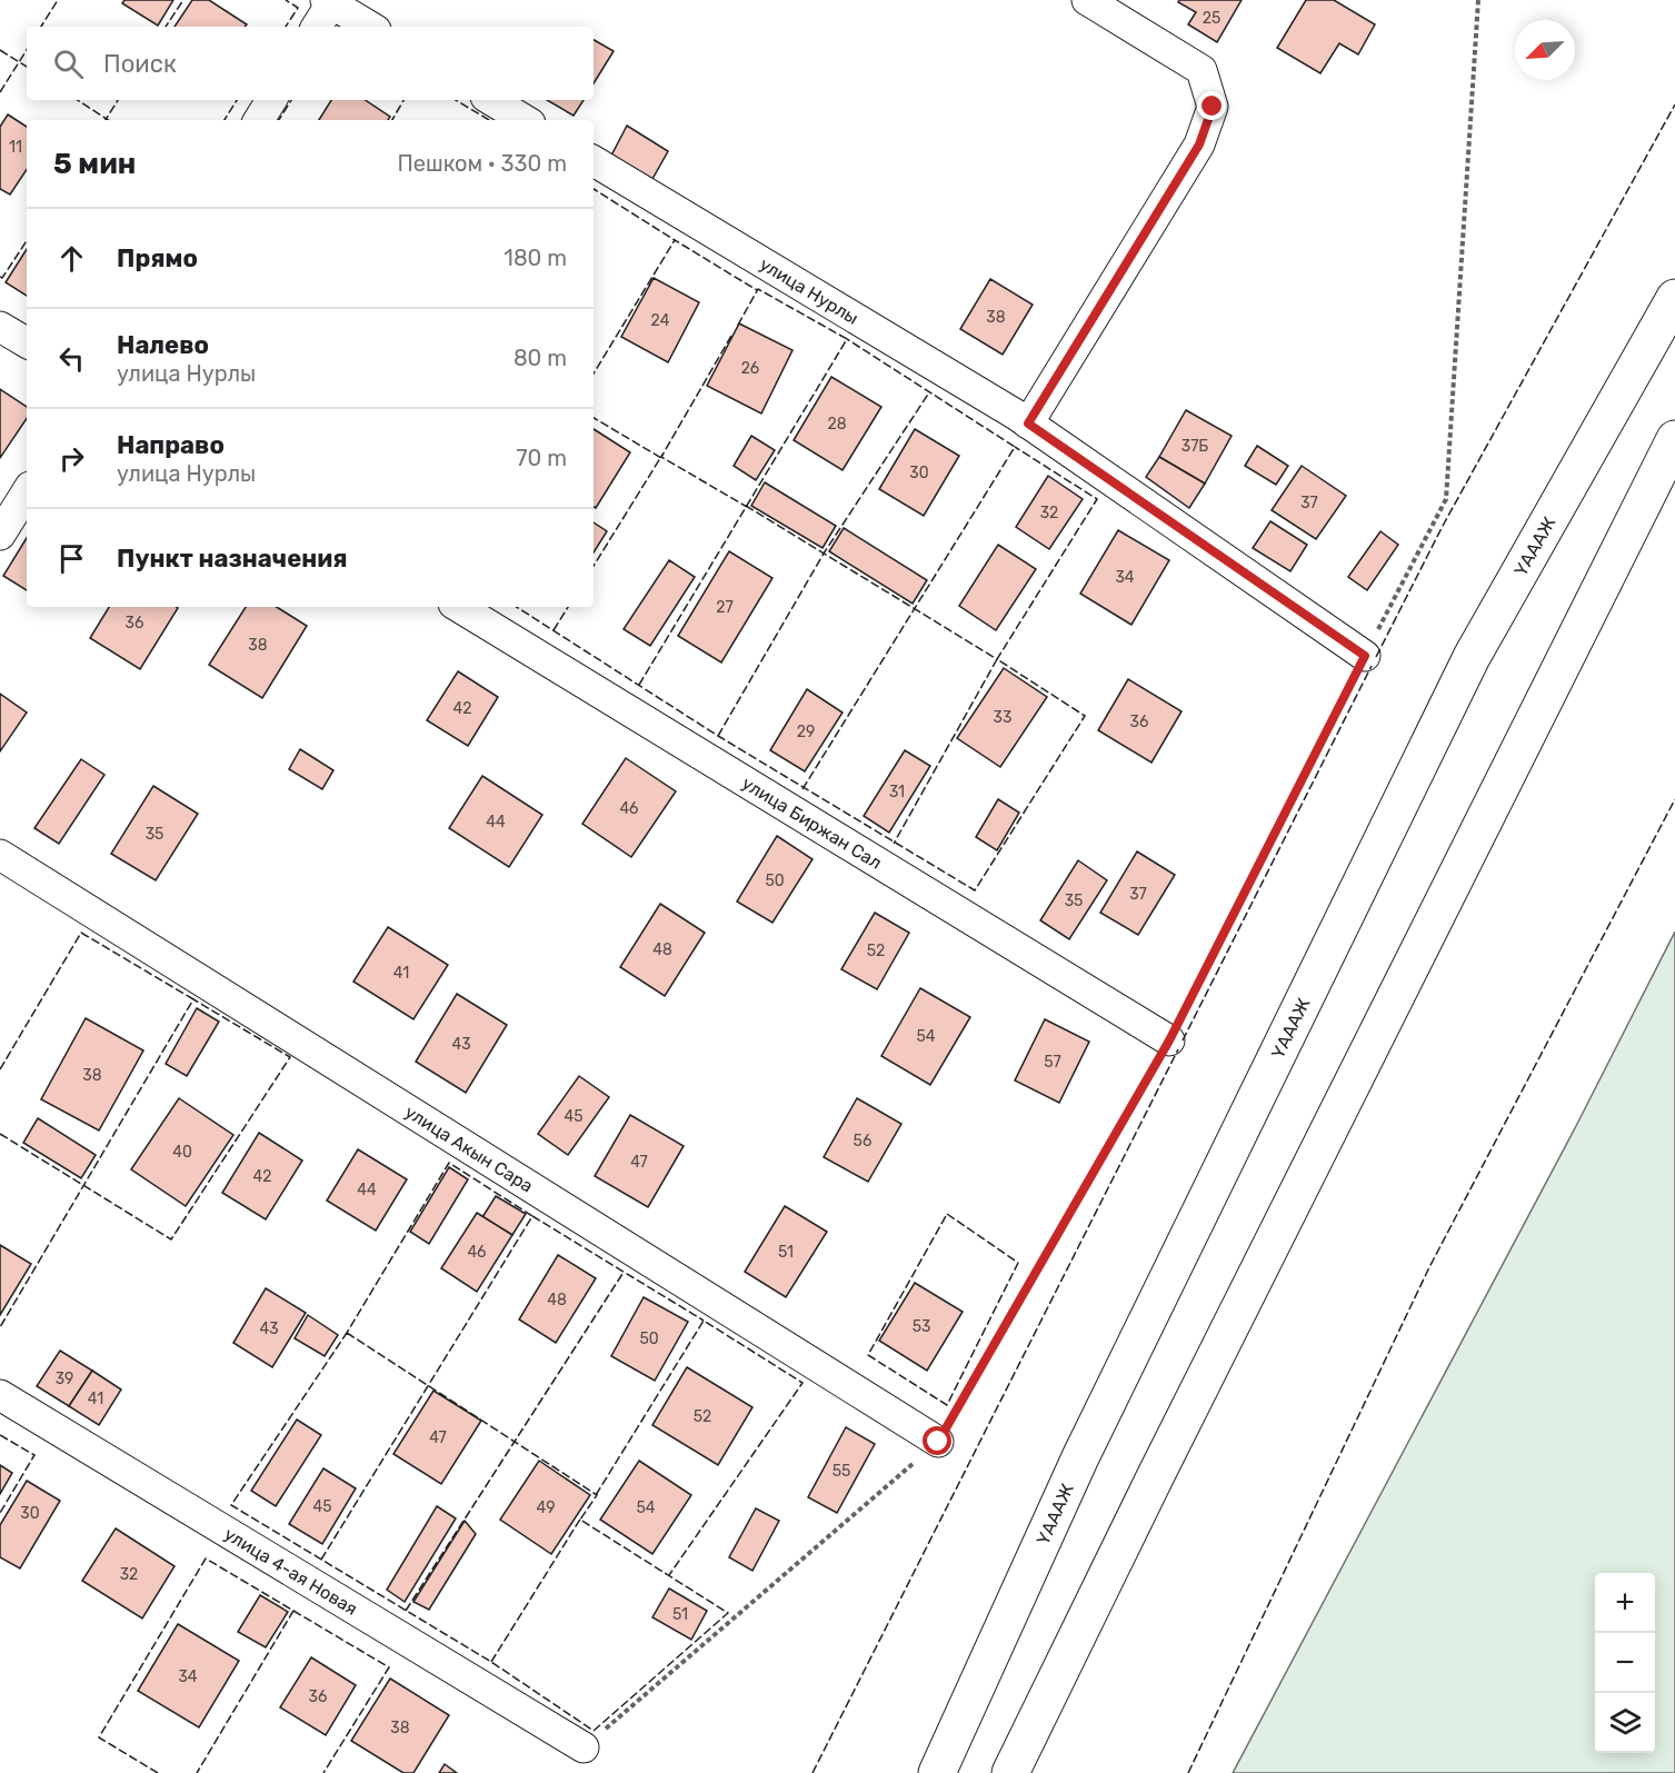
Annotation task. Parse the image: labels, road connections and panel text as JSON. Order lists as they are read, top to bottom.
{
  "streets": {
    "highway": ["ҮАААЖ"],
    "street": [
      "улица Нурлы",
      "улица Биржан Сал",
      "улица Акын Сара",
      "улица 4-ая Новая"
    ]
  },
  "house_numbers": [
    "25",
    "11",
    "38",
    "24",
    "26",
    "28",
    "37Б",
    "30",
    "37",
    "32",
    "34",
    "27",
    "36",
    "38",
    "42",
    "33",
    "36",
    "29",
    "31",
    "46",
    "44",
    "35",
    "50",
    "37",
    "35",
    "48",
    "52",
    "41",
    "54",
    "43",
    "57",
    "38",
    "45",
    "56",
    "40",
    "47",
    "42",
    "44",
    "46",
    "51",
    "48",
    "53",
    "43",
    "50",
    "39",
    "41",
    "52",
    "47",
    "55",
    "45",
    "49",
    "54",
    "30",
    "32",
    "51",
    "34",
    "36",
    "38"
  ],
  "north": "bottom left",
  "page": {
    "search": "Поиск",
    "heading": ["5 мин", "Пешком · 330 m"],
    "list": [
      ["Прямо", "180 m"],
      ["Налево", "улица Нурлы", "80 m"],
      ["Направо", "улица Нурлы", "70 m"],
      "Пункт назначения"
    ],
    "map_buttons": ["+", "−"]
  }
}
